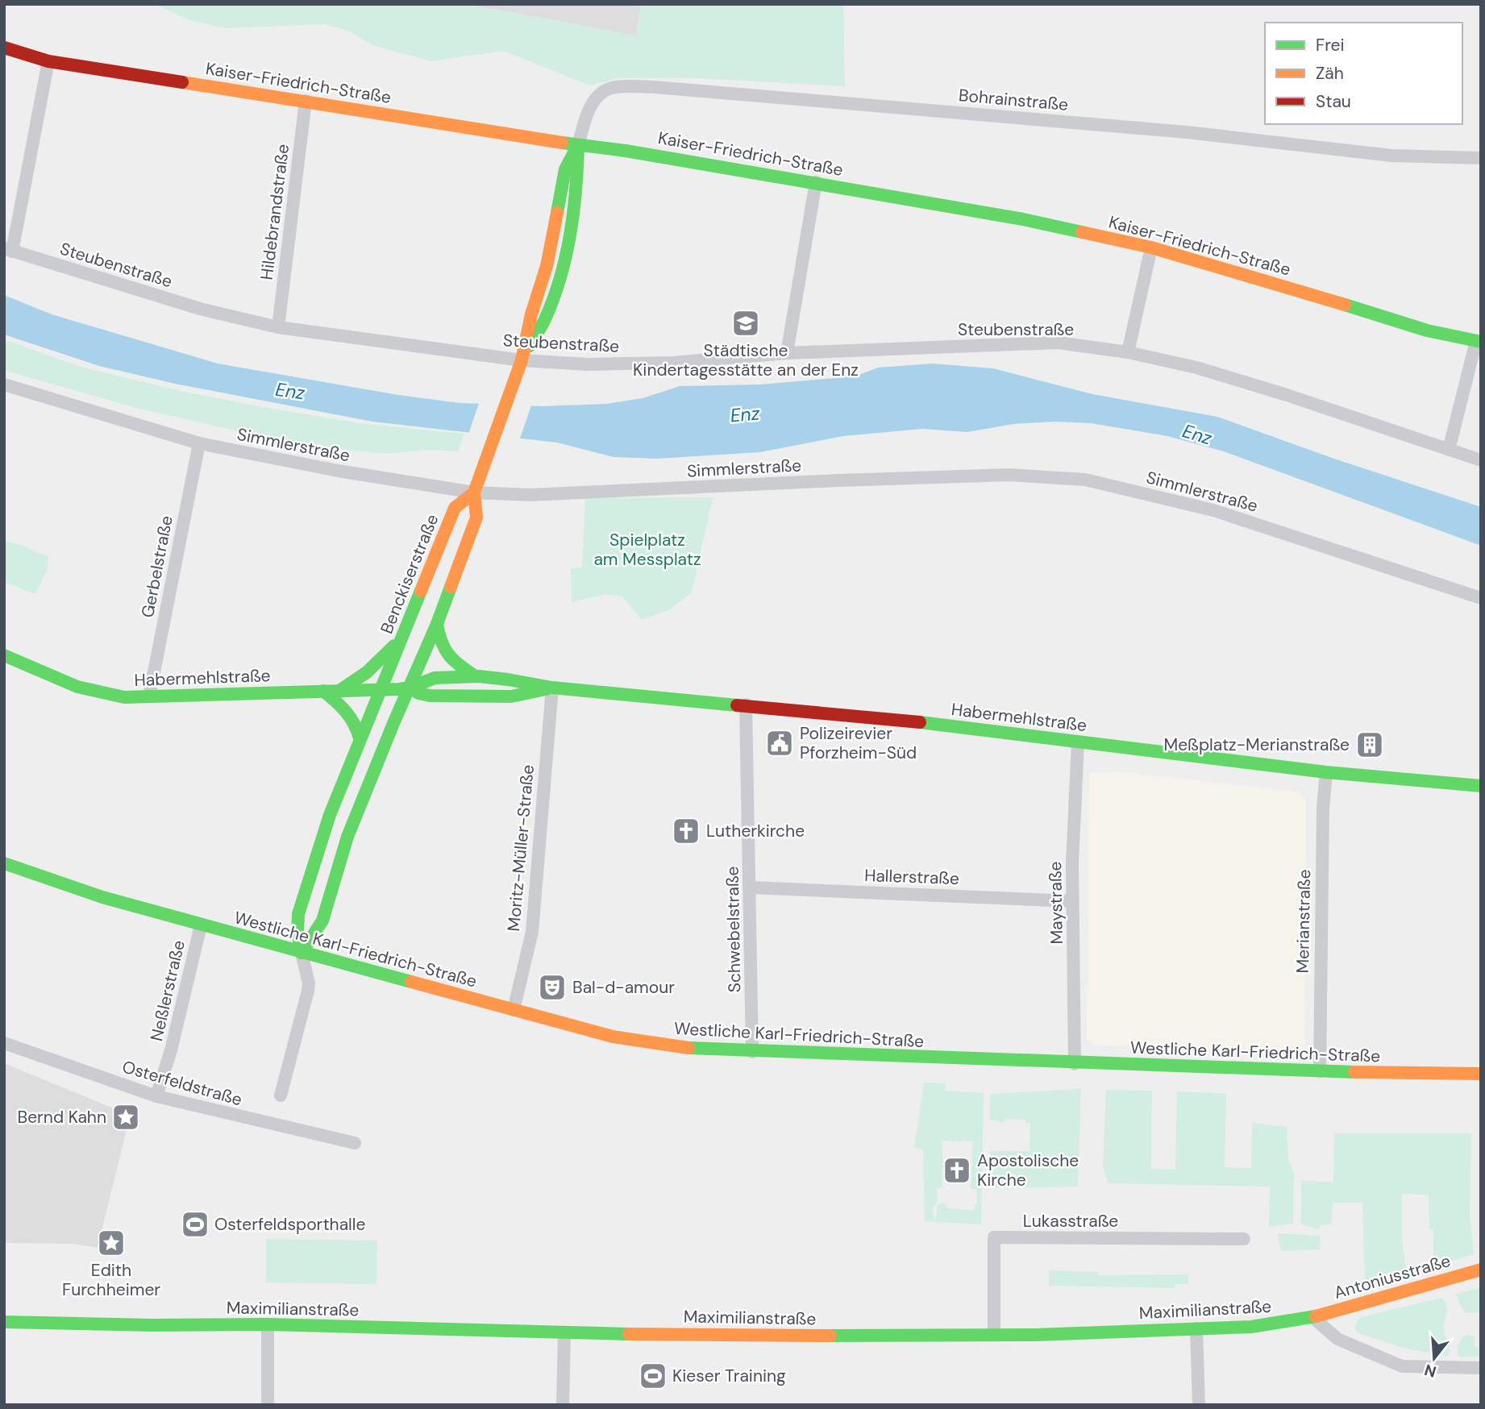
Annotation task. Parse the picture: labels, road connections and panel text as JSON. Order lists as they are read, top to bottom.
{
  "streets": {
    "street": [
      "Kaiser-Friedrich-Straße",
      "Bohrainstraße",
      "Hildebrandstraße",
      "Steubenstraße",
      "Simmlerstraße",
      "Gerbelstraße",
      "Benckiserstraße",
      "Habermehlstraße",
      "Moritz-Müller-Straße",
      "Hallerstraße",
      "Maystraße",
      "Merianstraße",
      "Schwebelstraße",
      "Westliche Karl-Friedrich-Straße",
      "Neßlerstraße",
      "Osterfeldstraße",
      "Lukasstraße",
      "Antoniusstraße",
      "Maximilianstraße"
    ]
  },
  "crossings": [
    ["Kaiser-Friedrich-Straße", "Bohrainstraße"],
    ["Kaiser-Friedrich-Straße", "Hildebrandstraße"],
    ["Hildebrandstraße", "Steubenstraße"],
    ["Simmlerstraße", "Gerbelstraße"],
    ["Simmlerstraße", "Benckiserstraße"],
    ["Gerbelstraße", "Habermehlstraße"],
    ["Benckiserstraße", "Habermehlstraße"],
    ["Benckiserstraße", "Westliche Karl-Friedrich-Straße"],
    ["Habermehlstraße", "Moritz-Müller-Straße"],
    ["Habermehlstraße", "Maystraße"],
    ["Habermehlstraße", "Merianstraße"],
    ["Habermehlstraße", "Schwebelstraße"],
    ["Moritz-Müller-Straße", "Westliche Karl-Friedrich-Straße"],
    ["Hallerstraße", "Maystraße"],
    ["Hallerstraße", "Schwebelstraße"],
    ["Maystraße", "Westliche Karl-Friedrich-Straße"],
    ["Merianstraße", "Westliche Karl-Friedrich-Straße"],
    ["Schwebelstraße", "Westliche Karl-Friedrich-Straße"],
    ["Westliche Karl-Friedrich-Straße", "Neßlerstraße"],
    ["Neßlerstraße", "Osterfeldstraße"],
    ["Lukasstraße", "Maximilianstraße"],
    ["Antoniusstraße", "Maximilianstraße"]
  ],
  "water": ["Enz"],
  "parks": ["Spielplatz am Messplatz"],
  "places": {
    "school or university": ["Städtische Kindertagesstätte an der Enz"],
    "public building": ["Polizeirevier Pforzheim-Süd"],
    "building": ["Meßplatz-Merianstraße"],
    "church": ["Lutherkirche", "Apostolische Kirche"],
    "theatre": ["Bal-d-amour"],
    "place": ["Bernd Kahn", "Edith Furchheimer"],
    "sports": ["Osterfeldsporthalle", "Kieser Training"]
  },
  "legend": ["Frei", "Zäh", "Stau"],
  "north": "bottom"
}
